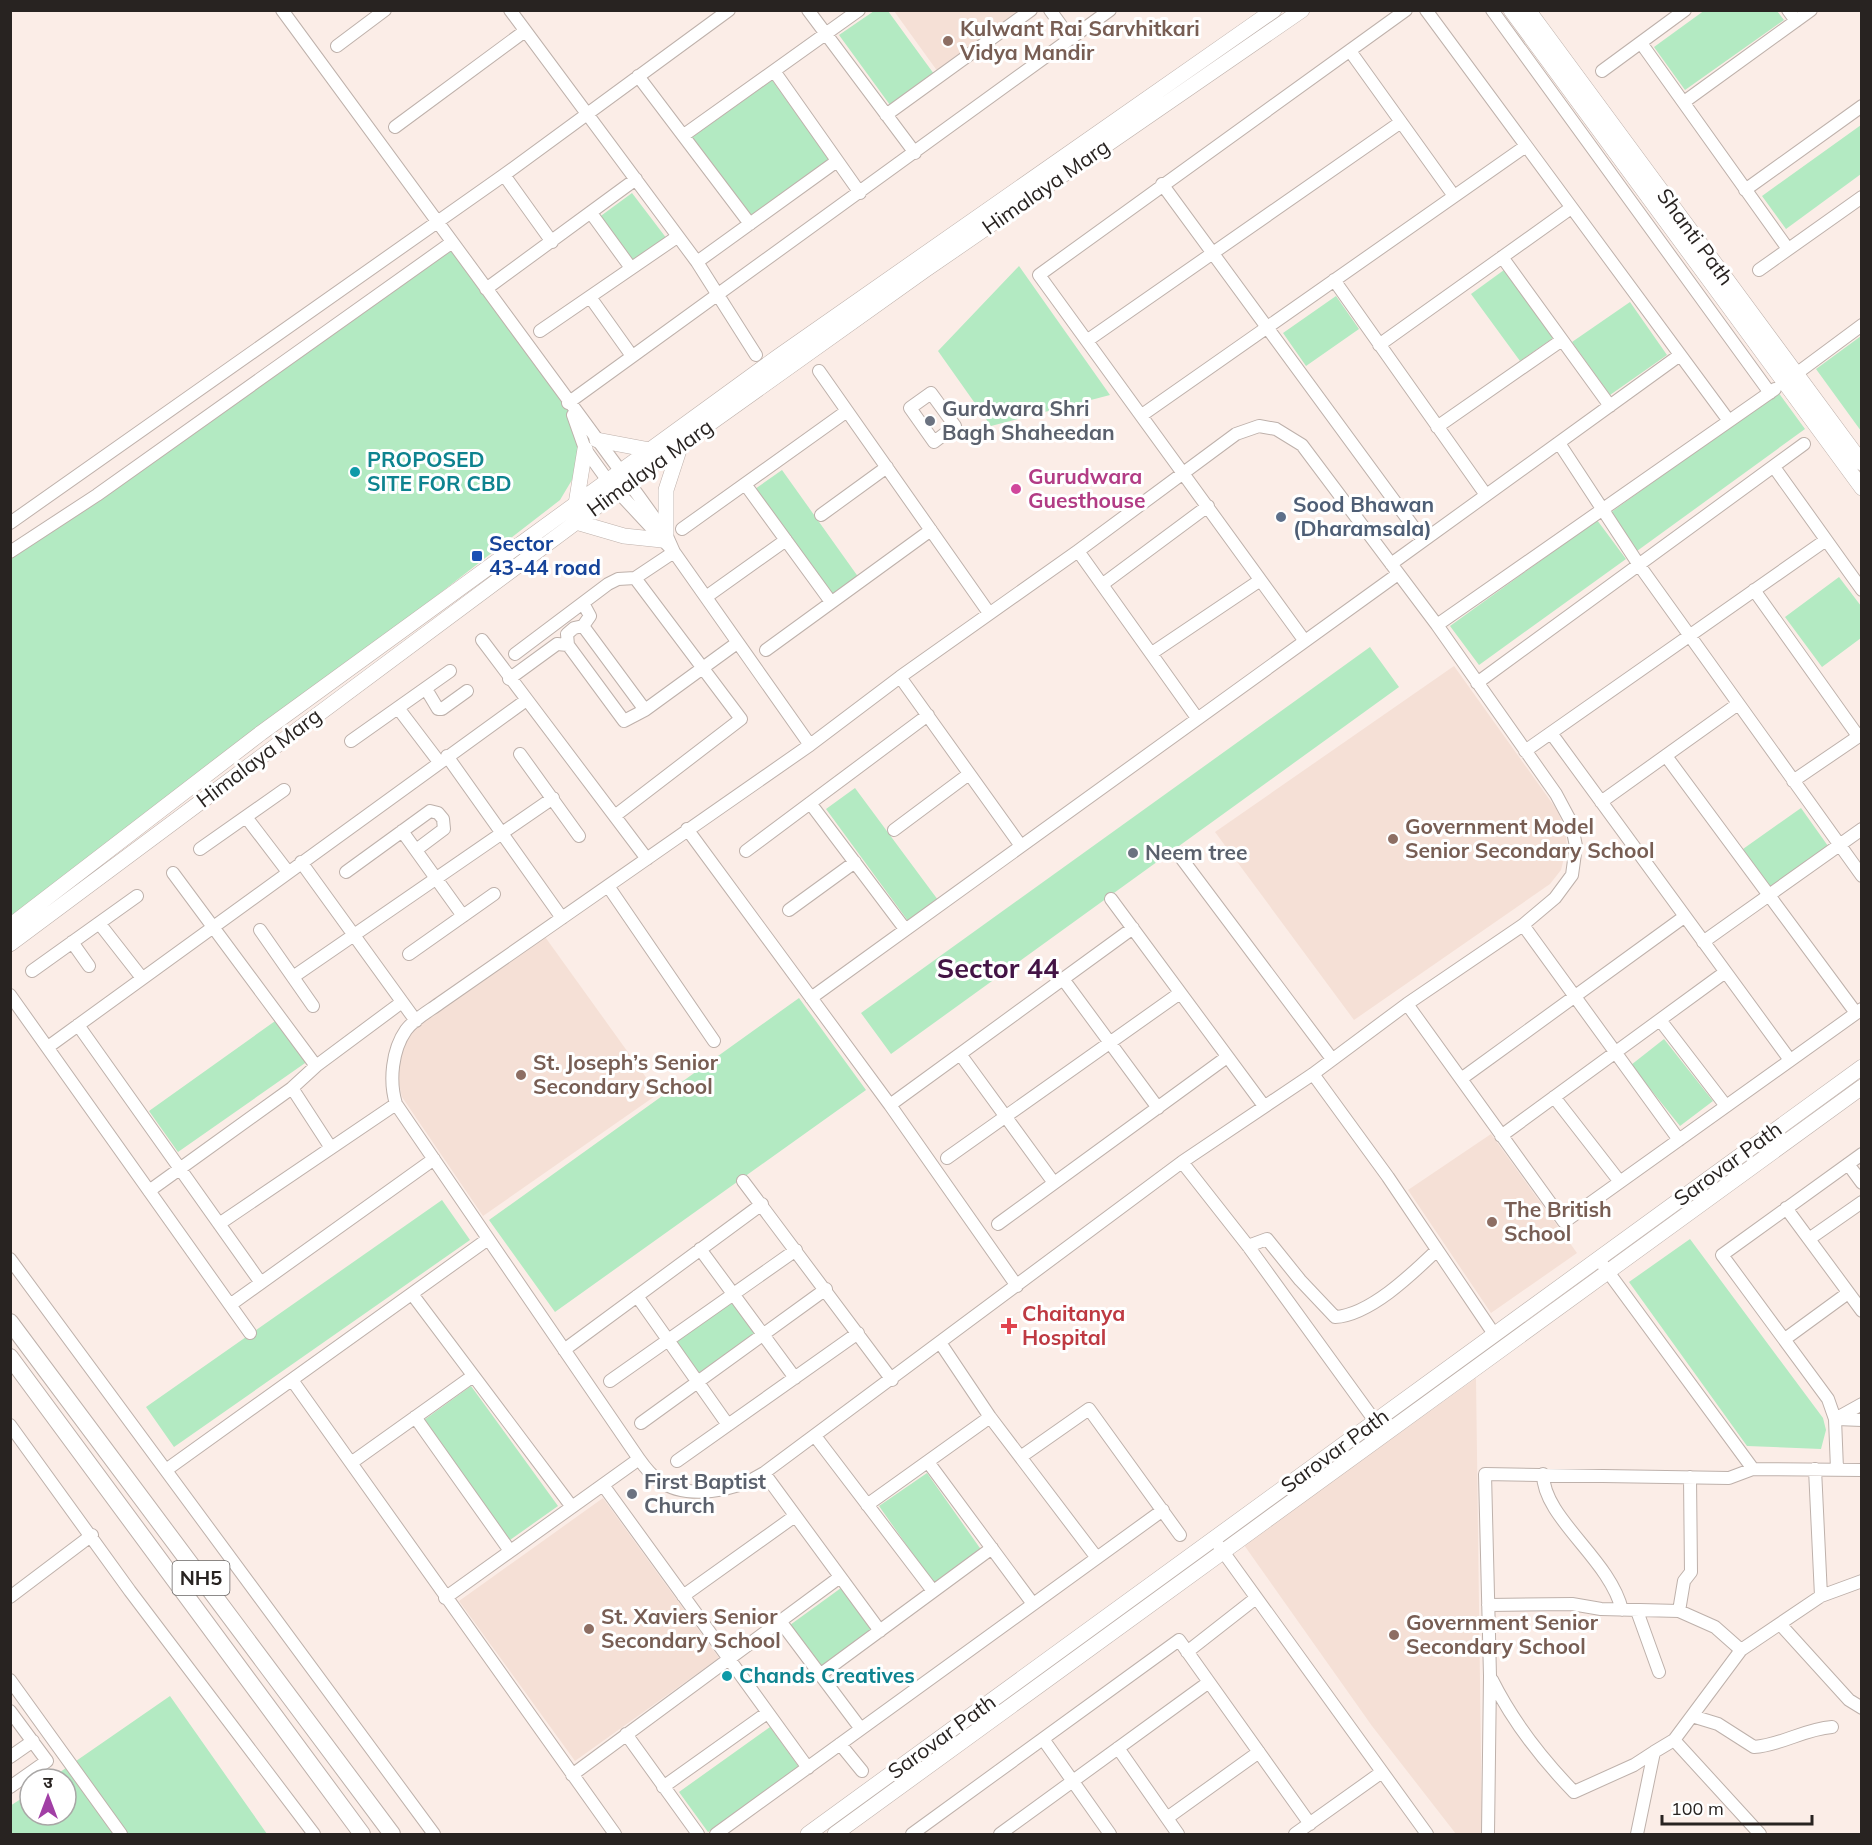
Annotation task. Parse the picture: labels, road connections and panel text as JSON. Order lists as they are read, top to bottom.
{
  "streets": {
    "highway": ["NH5"],
    "main road": ["Himalaya Marg", "Shanti Path", "Sarovar Path"]
  },
  "districts": ["Sector 44"],
  "places": {
    "other": [
      "Kulwant Rai Sarvhitkari Vidya Mandir",
      "Gurdwara Shri Bagh Shaheedan",
      "PROPOSED SITE FOR CBD",
      "Gurudwara Guesthouse",
      "Sood Bhawan (Dharamsala)",
      "Government Model Senior Secondary School",
      "Neem tree",
      "St. Joseph’s Senior Secondary School",
      "The British School",
      "First Baptist Church",
      "St. Xaviers Senior Secondary School",
      "Government Senior Secondary School",
      "Chands Creatives"
    ],
    "transit": ["Sector 43-44 road"],
    "health": ["Chaitanya Hospital"]
  },
  "scale_bar": "100 m",
  "north": "top"
}
